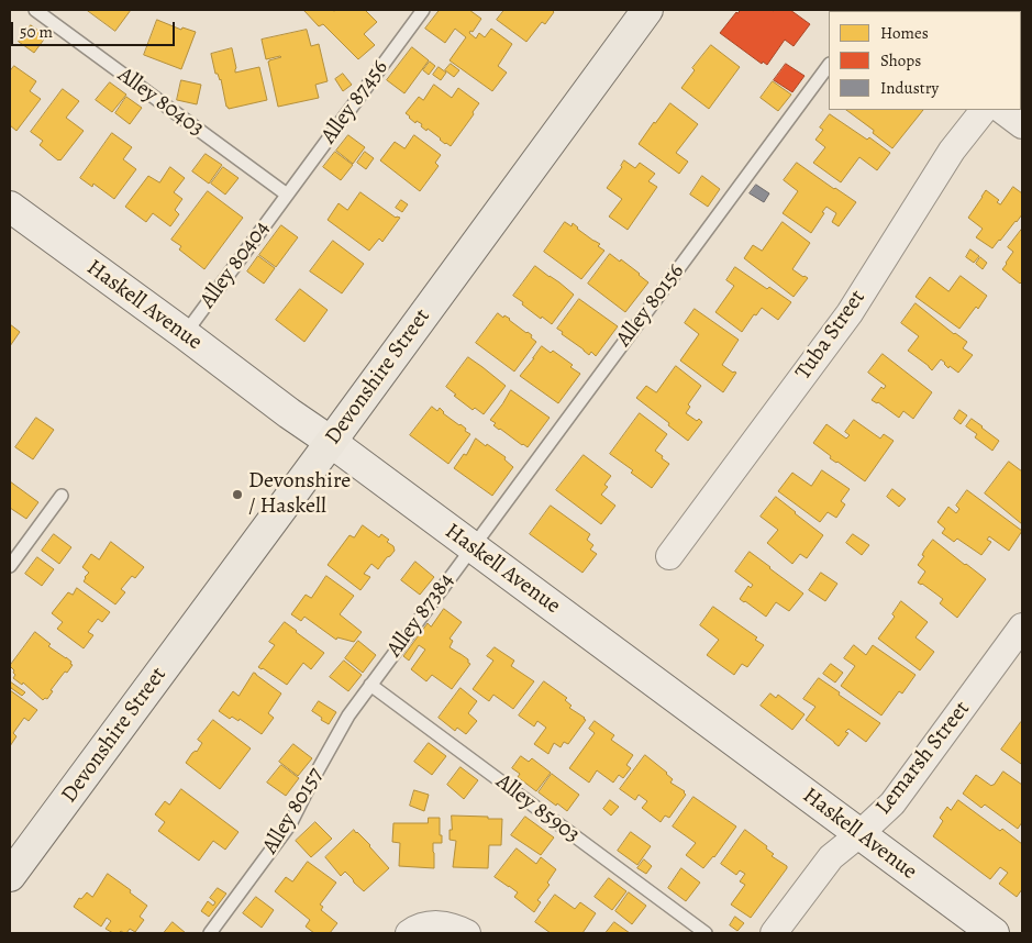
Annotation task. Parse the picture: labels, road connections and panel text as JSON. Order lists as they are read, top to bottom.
{
  "streets": {
    "main road": ["Haskell Avenue", "Devonshire Street"],
    "street": ["Tuba Street", "Lemarsh Street"],
    "lane": [
      "Alley 80403",
      "Alley 87456",
      "Alley 80404",
      "Alley 80156",
      "Alley 87384",
      "Alley 85903",
      "Alley 80157"
    ]
  },
  "crossings": [
    ["Alley 80403", "Alley 87456"],
    ["Alley 80403", "Alley 80404"],
    ["Alley 87456", "Alley 80404"],
    ["Alley 80404", "Haskell Avenue"],
    ["Haskell Avenue", "Alley 80156"],
    ["Haskell Avenue", "Devonshire Street"],
    ["Haskell Avenue", "Alley 87384"],
    ["Haskell Avenue", "Lemarsh Street"],
    ["Alley 80156", "Alley 87384"],
    ["Alley 87384", "Alley 85903"],
    ["Alley 87384", "Alley 80157"],
    ["Alley 85903", "Alley 80157"]
  ],
  "places": ["Devonshire / Haskell"],
  "legend": ["Homes", "Shops", "Industry"],
  "scale_bar": "50 m"
}
